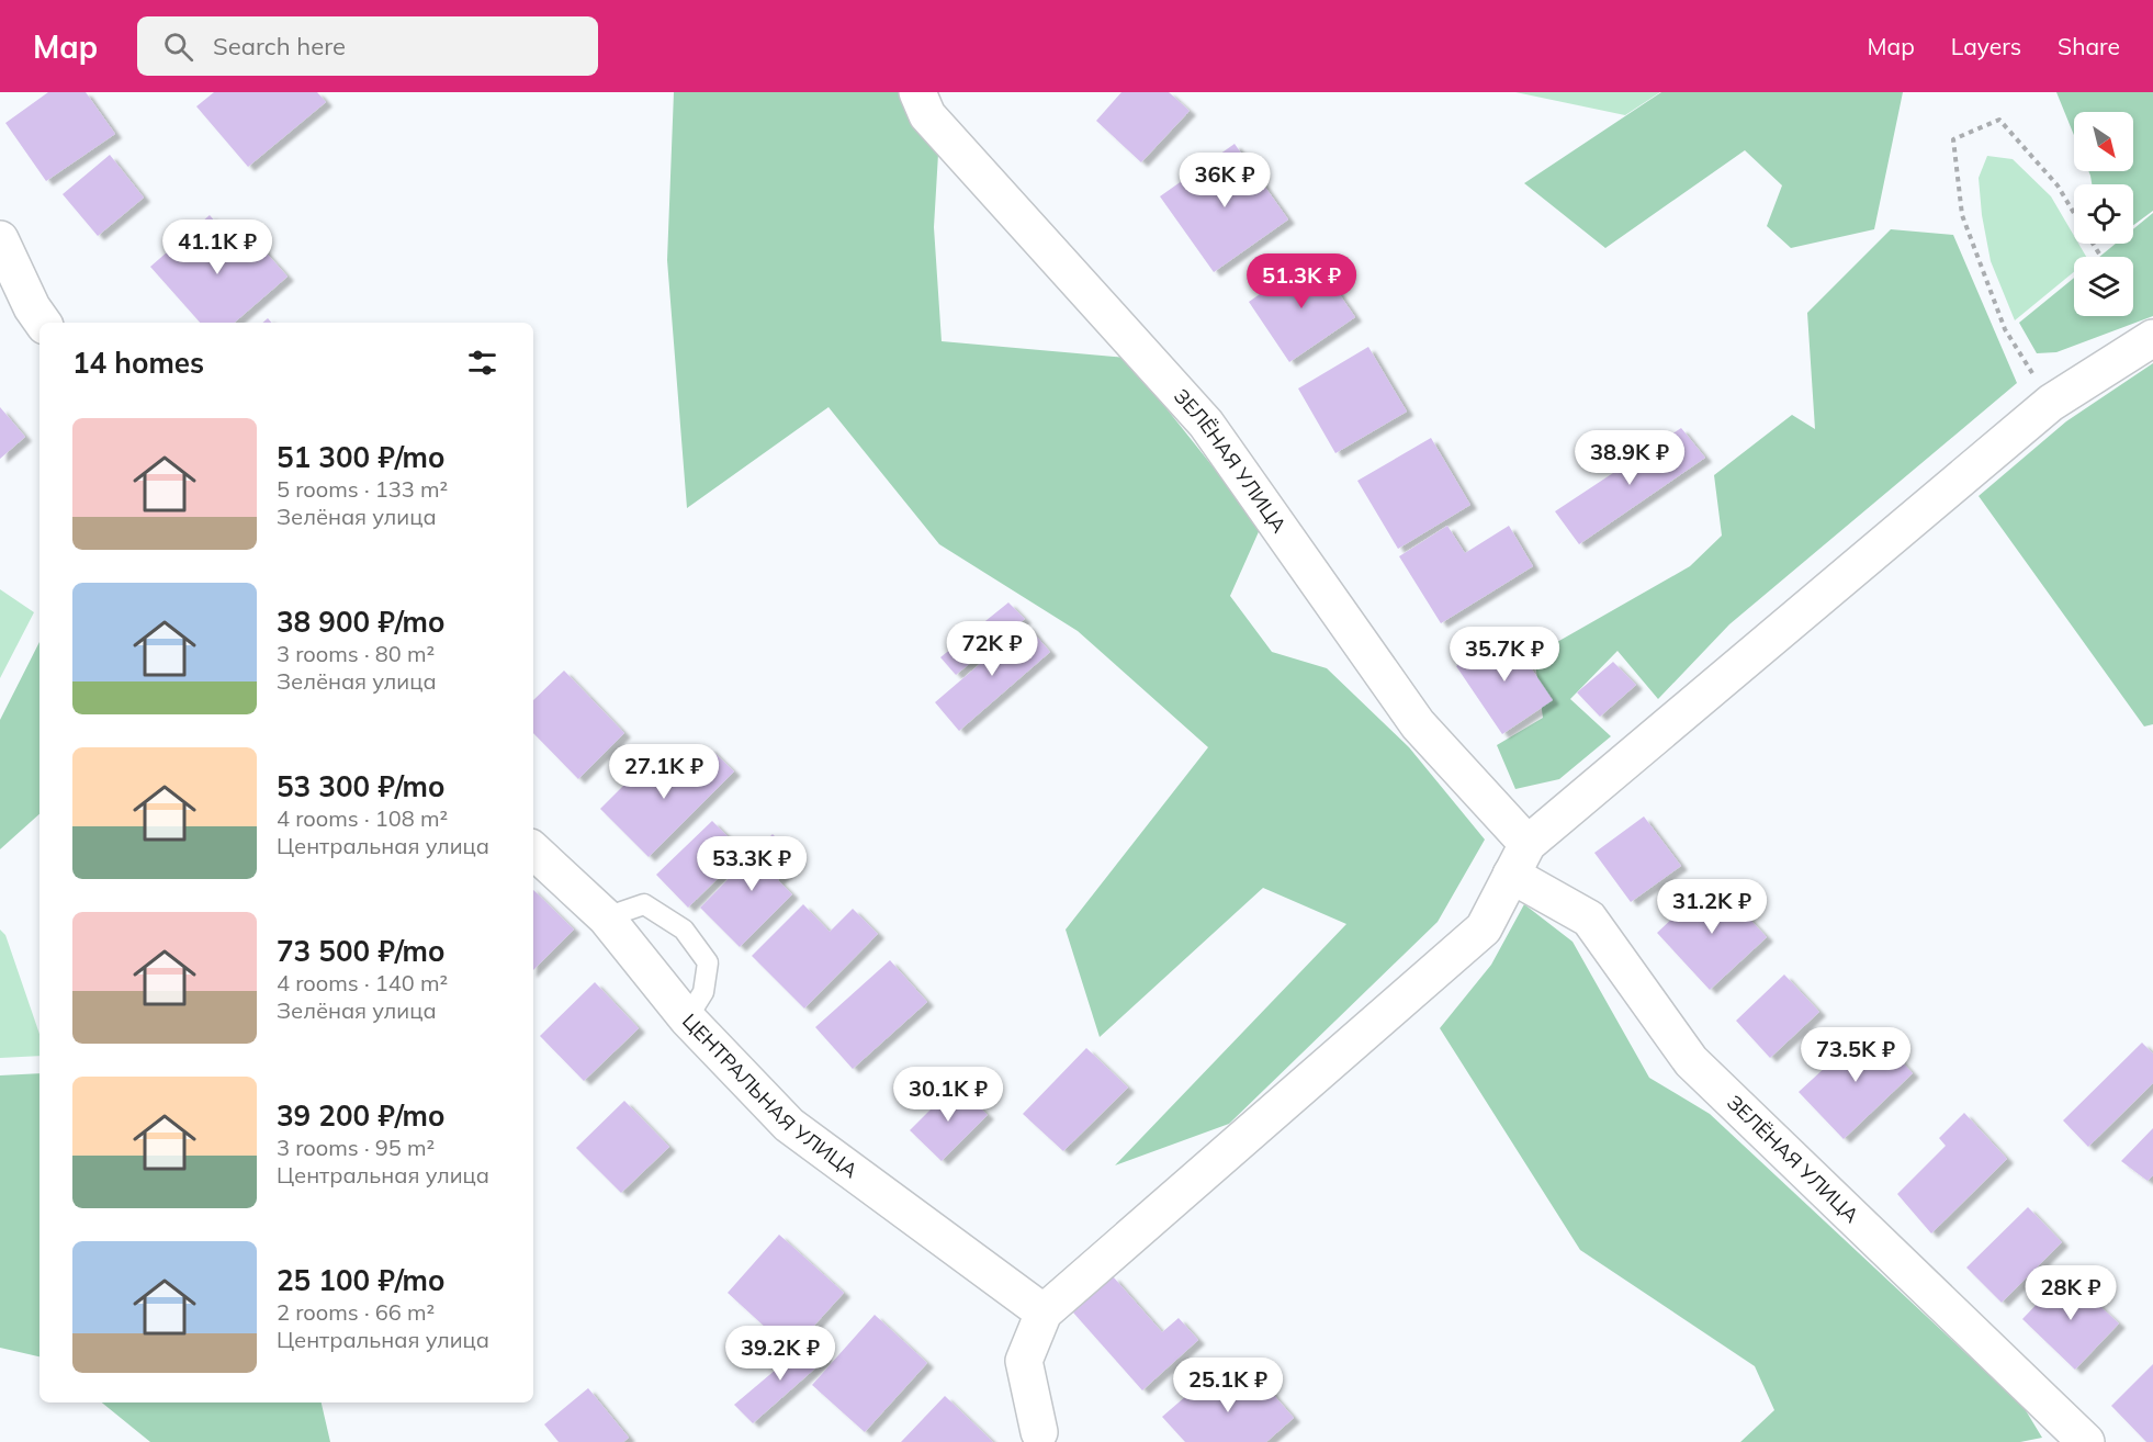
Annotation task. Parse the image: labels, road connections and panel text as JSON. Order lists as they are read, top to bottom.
{
  "streets": {
    "street": ["ЗЕЛЁНАЯ УЛИЦА", "ЦЕНТРАЛЬНАЯ УЛИЦА"]
  },
  "north": "bottom right",
  "page": {
    "header": "Map",
    "search": "Search here",
    "nav": ["Map", "Layers", "Share"],
    "price": [
      "36K ₽",
      "41.1K ₽",
      "51.3K ₽",
      "38.9K ₽",
      "72K ₽",
      "35.7K ₽",
      "27.1K ₽",
      "53.3K ₽",
      "31.2K ₽",
      "73.5K ₽",
      "30.1K ₽",
      "28K ₽",
      "39.2K ₽",
      "25.1K ₽"
    ],
    "heading": "14 homes",
    "list": [
      {
        "name": "51 300 ₽/mo",
        "note": "5 rooms · 133 m² · Зелёная улица"
      },
      {
        "name": "38 900 ₽/mo",
        "note": "3 rooms · 80 m² · Зелёная улица"
      },
      {
        "name": "53 300 ₽/mo",
        "note": "4 rooms · 108 m² · Центральная улица"
      },
      {
        "name": "73 500 ₽/mo",
        "note": "4 rooms · 140 m² · Зелёная улица"
      },
      {
        "name": "39 200 ₽/mo",
        "note": "3 rooms · 95 m² · Центральная улица"
      },
      {
        "name": "25 100 ₽/mo",
        "note": "2 rooms · 66 m² · Центральная улица"
      }
    ]
  }
}
